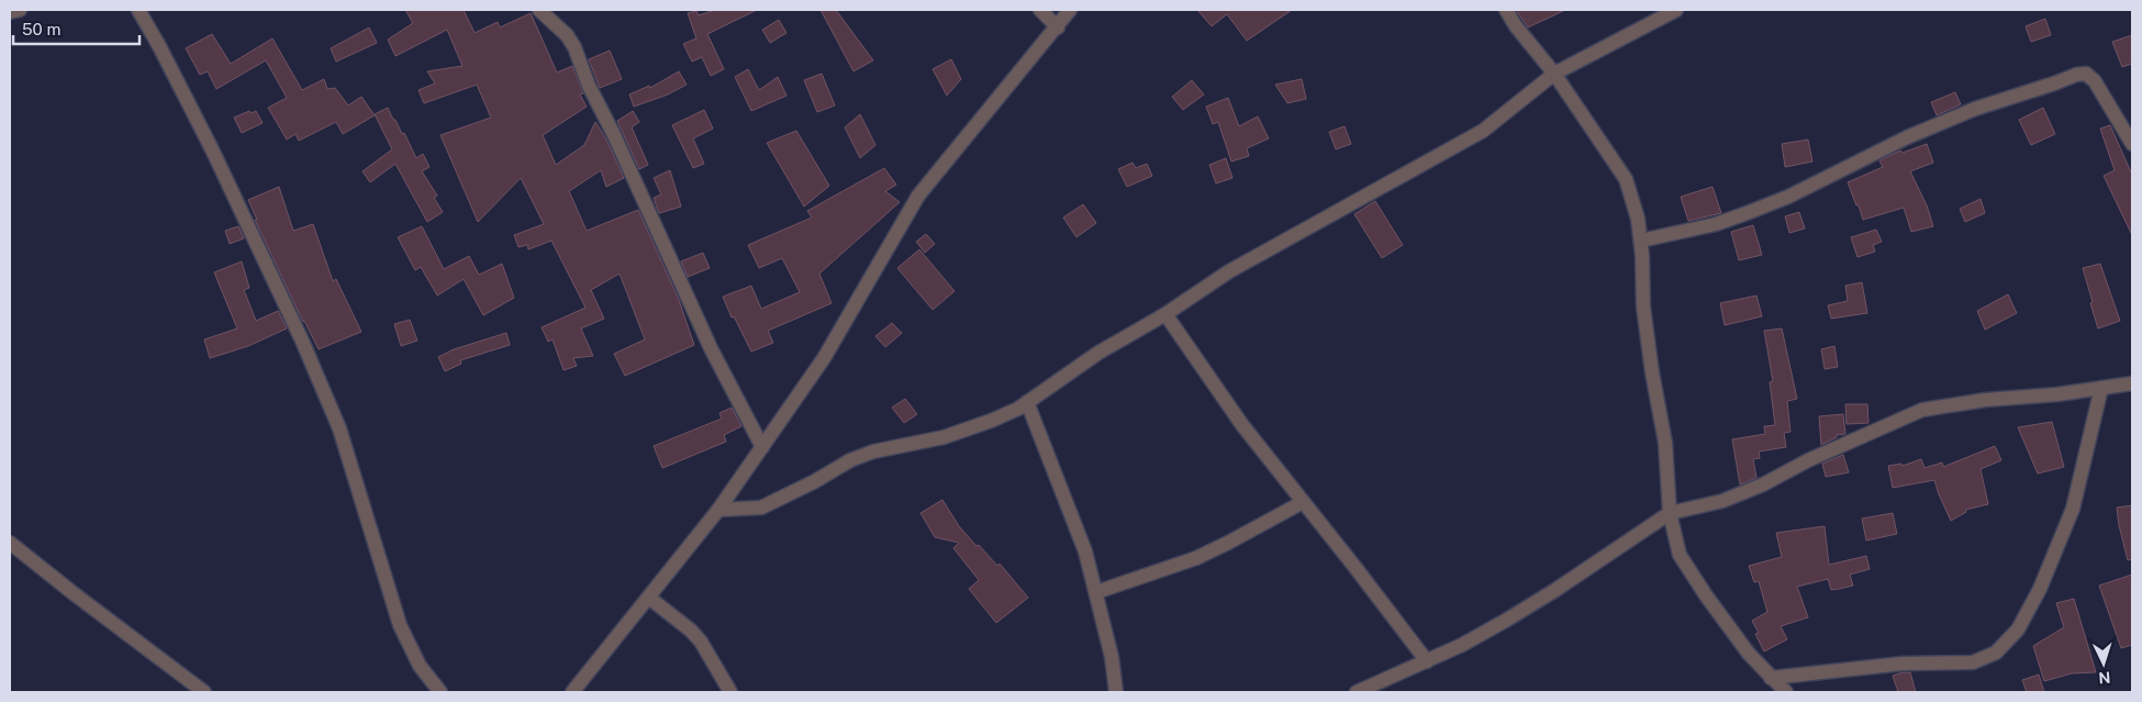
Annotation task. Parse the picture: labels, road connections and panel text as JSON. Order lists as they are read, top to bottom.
{
  "scale_bar": "50 m",
  "north": "bottom"
}
